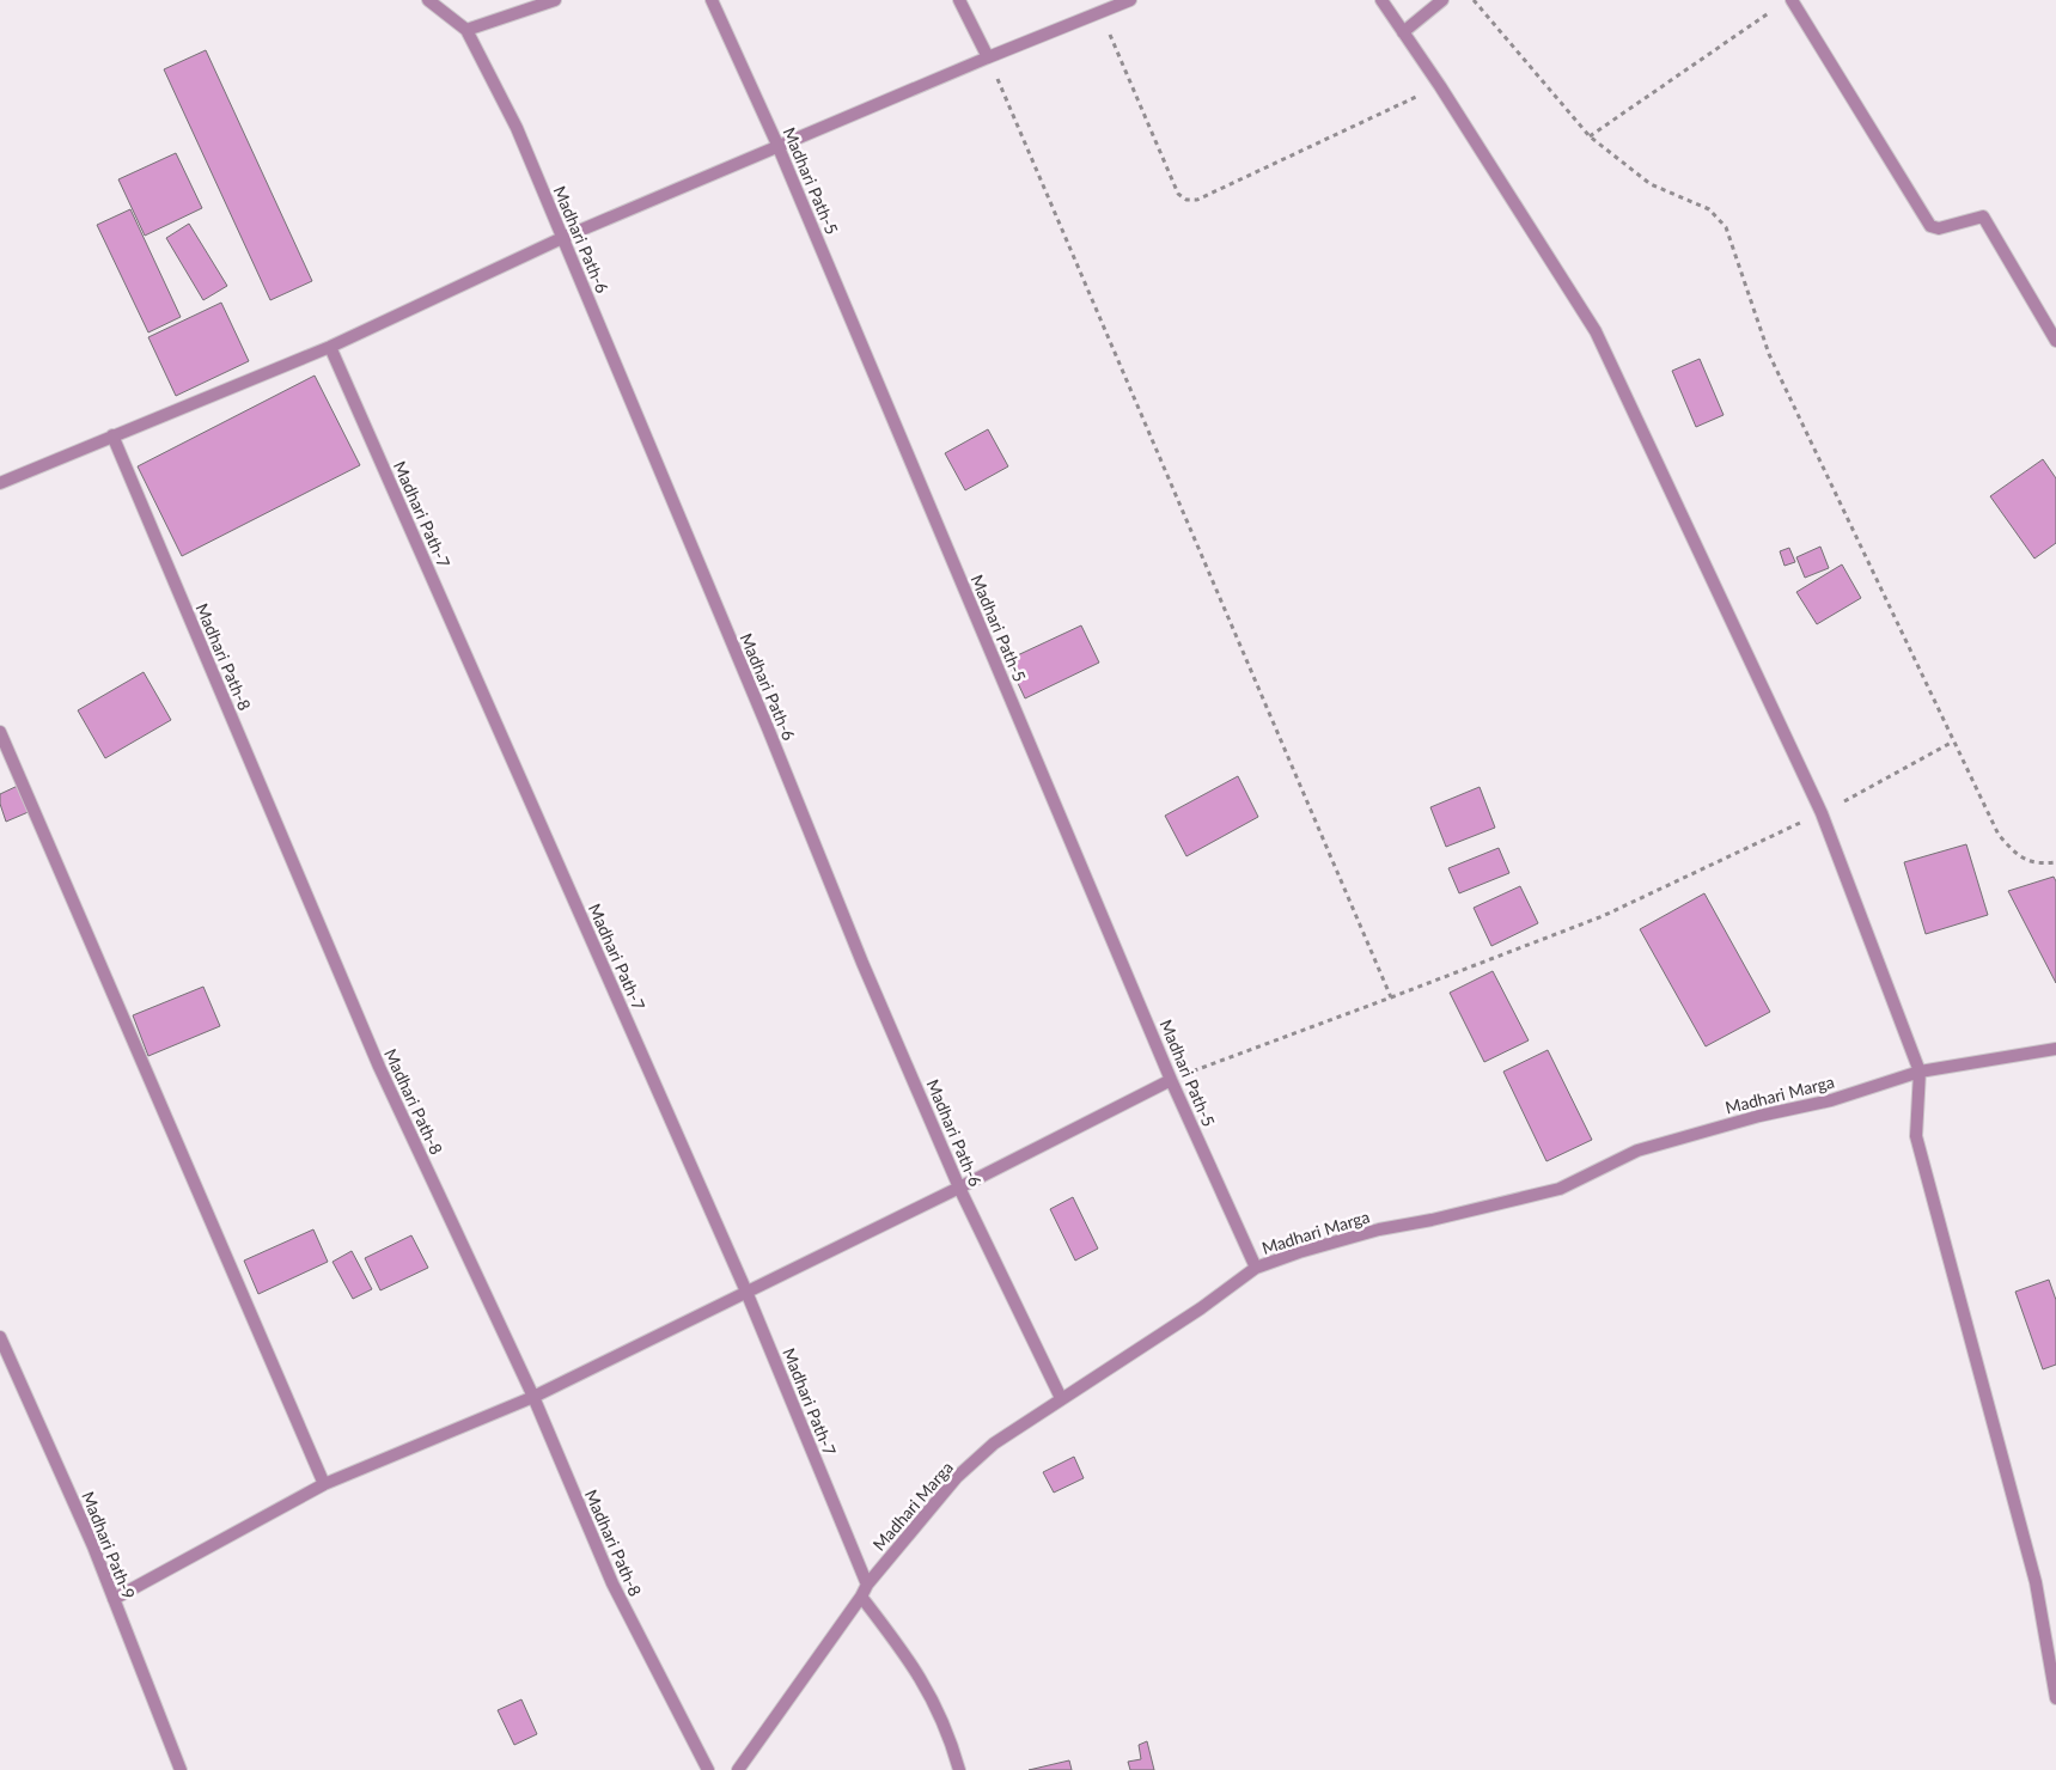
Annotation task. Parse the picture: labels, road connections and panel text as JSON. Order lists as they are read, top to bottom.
{
  "streets": {
    "street": [
      "Madhari Path-5",
      "Madhari Path-6",
      "Madhari Path-7",
      "Madhari Path-8",
      "Madhari Marga",
      "Madhari Path-9"
    ]
  },
  "crossings": [
    ["Madhari Path-5", "Madhari Marga"],
    ["Madhari Path-6", "Madhari Marga"],
    ["Madhari Path-7", "Madhari Marga"]
  ]
}
